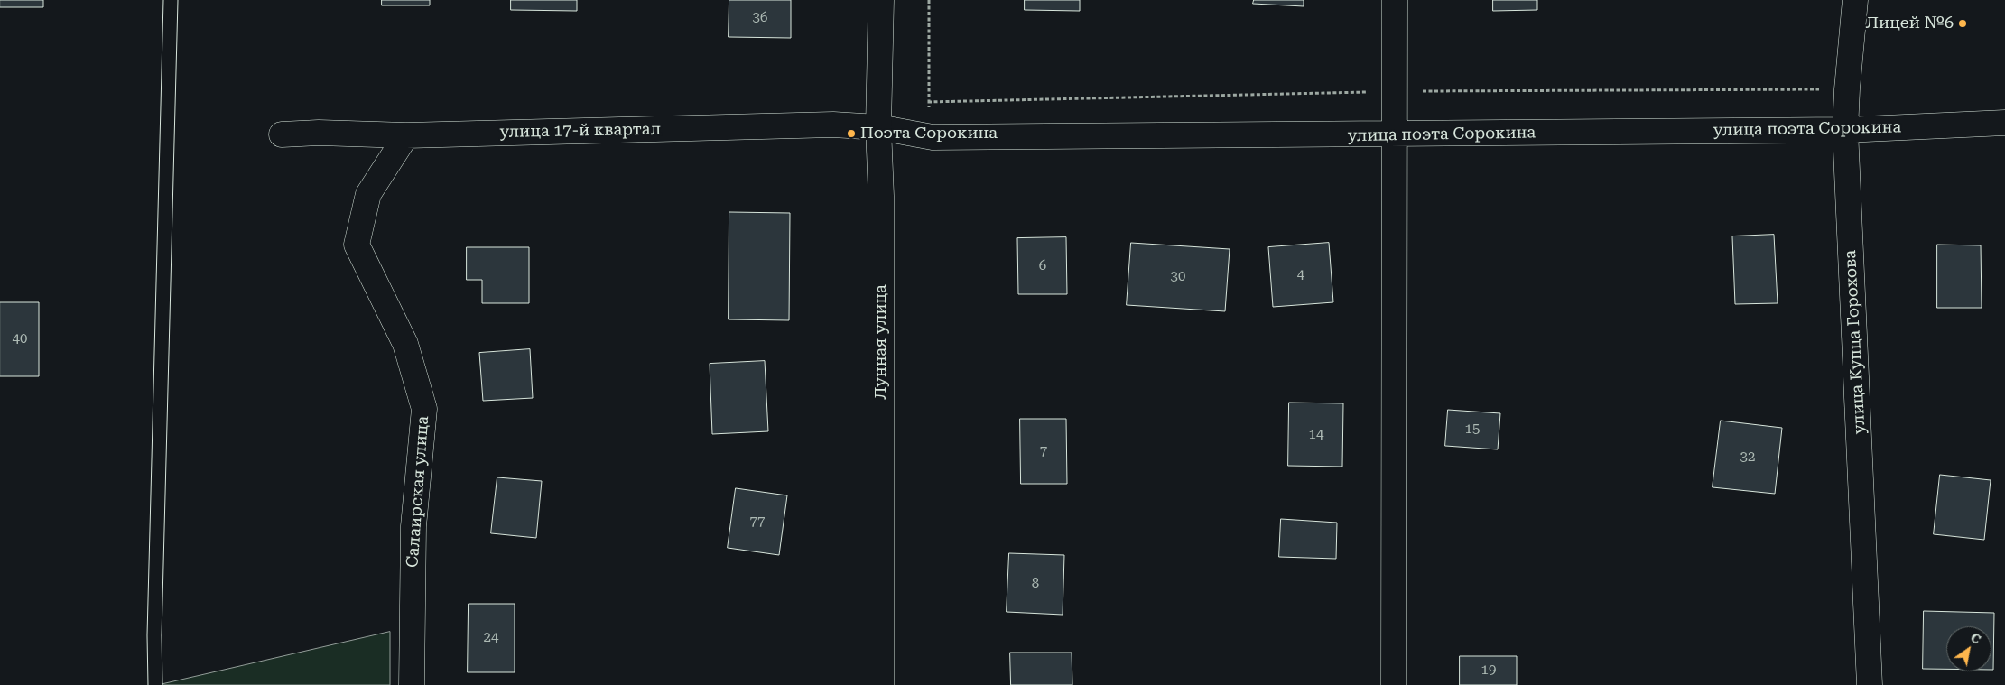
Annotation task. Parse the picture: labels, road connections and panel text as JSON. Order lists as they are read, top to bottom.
{
  "streets": {
    "street": [
      "улица поэта Сорокина",
      "улица 17-й квартал",
      "Лунная улица",
      "улица Купца Горохова",
      "Салаирская улица"
    ]
  },
  "crossings": [
    ["улица поэта Сорокина", "улица 17-й квартал"],
    ["улица поэта Сорокина", "Лунная улица"],
    ["улица поэта Сорокина", "улица Купца Горохова"],
    ["улица 17-й квартал", "Лунная улица"],
    ["улица 17-й квартал", "Салаирская улица"]
  ],
  "places": ["Лицей №6", "Поэта Сорокина"],
  "house_numbers": [
    "36",
    "6",
    "4",
    "30",
    "40",
    "15",
    "14",
    "7",
    "32",
    "77",
    "8",
    "24",
    "19"
  ],
  "north": "top right"
}
